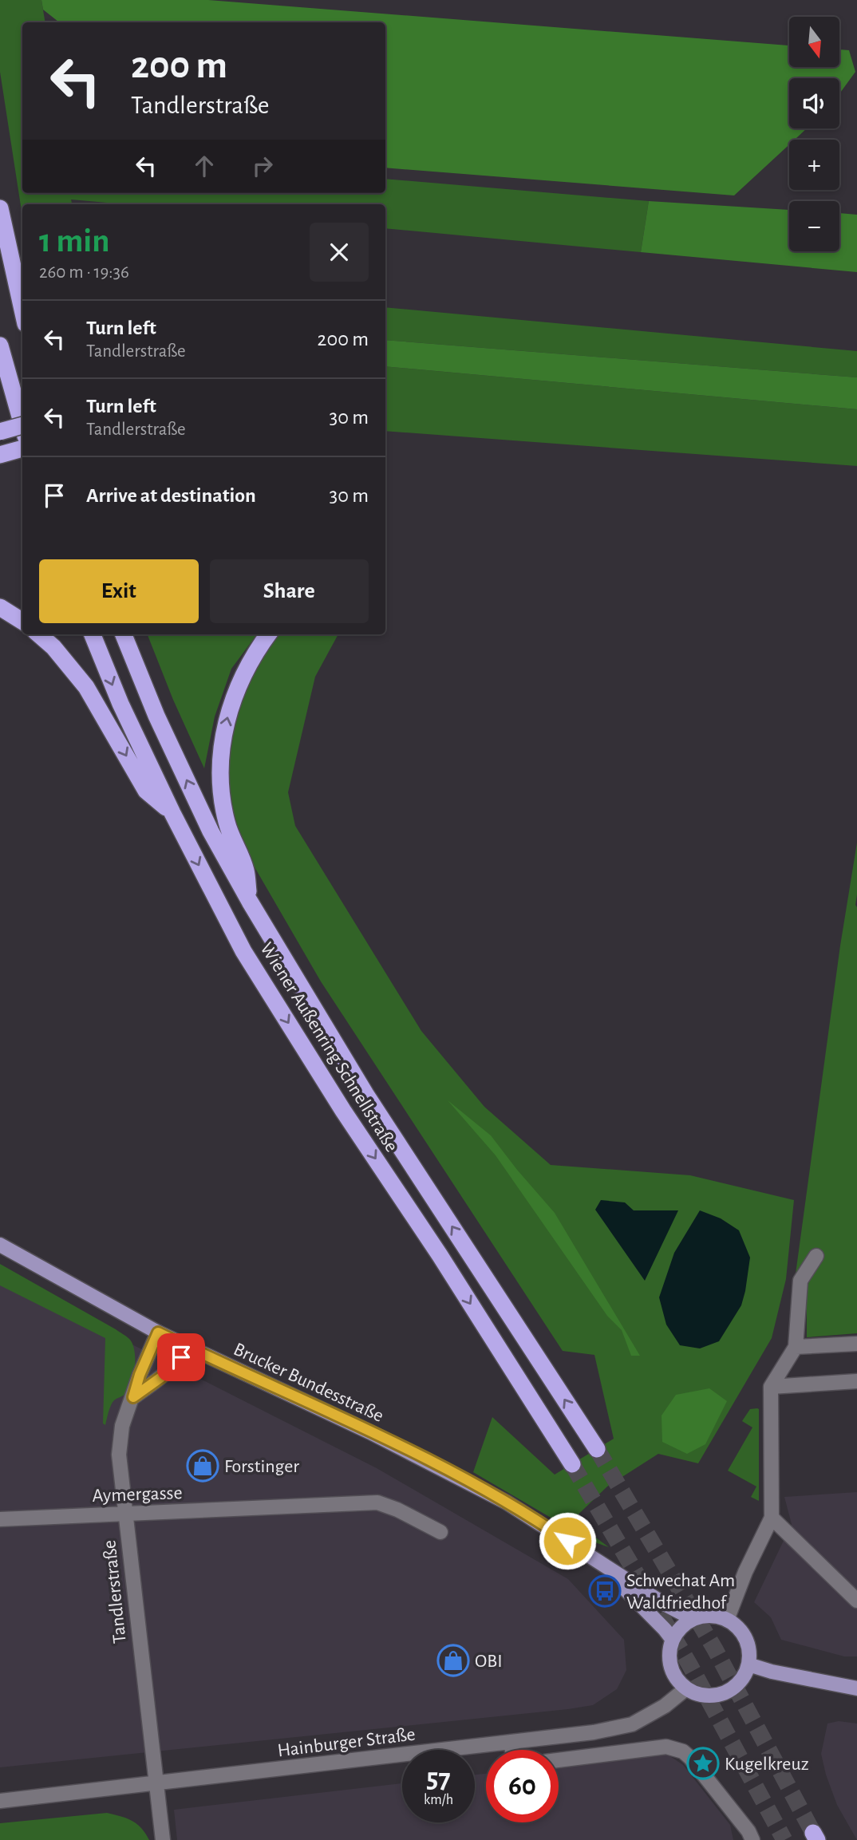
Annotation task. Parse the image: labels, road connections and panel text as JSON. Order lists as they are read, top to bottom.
{
  "streets": {
    "highway": ["Wiener Außenring Schnellstraße"],
    "main road": ["Brucker Bundesstraße"],
    "street": ["Aymergasse", "Tandlerstraße", "Hainburger Straße"]
  },
  "crossings": [
    ["Brucker Bundesstraße", "Tandlerstraße"],
    ["Aymergasse", "Tandlerstraße"],
    ["Tandlerstraße", "Hainburger Straße"]
  ],
  "places": {
    "shop": ["Forstinger", "OBI"],
    "bus stop": ["Schwechat Am Waldfriedhof"],
    "place": ["Kugelkreuz"]
  },
  "north": "bottom",
  "page": {
    "map_buttons": ["+", "−"],
    "turn": ["200 m", "Tandlerstraße"],
    "heading": ["1 min", "260 m · 19:36"],
    "list": [
      {
        "name": "Turn left",
        "note": "Tandlerstraße",
        "value": "200 m"
      },
      {
        "name": "Turn left",
        "note": "Tandlerstraße",
        "value": "30 m"
      },
      {
        "name": "Arrive at destination",
        "value": "30 m"
      }
    ],
    "buttons": ["Exit", "Share"],
    "speed": "57 km/h",
    "limit": "60"
  }
}
